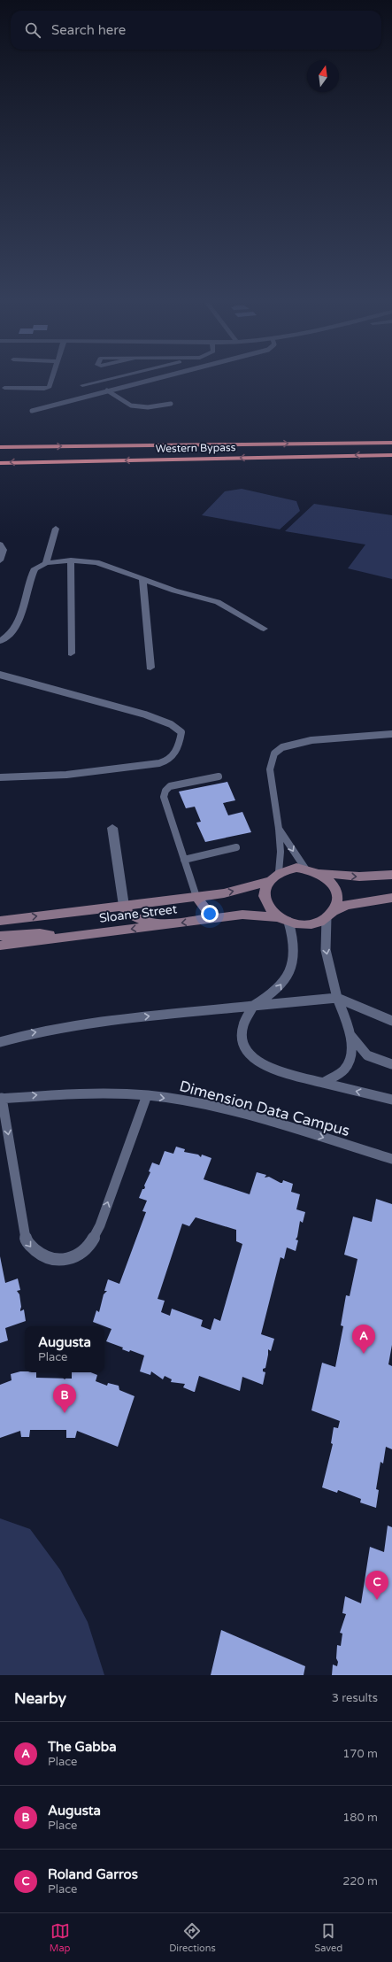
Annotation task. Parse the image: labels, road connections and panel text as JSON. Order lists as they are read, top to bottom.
{
  "streets": {
    "highway": ["Western Bypass"],
    "street": ["Sloane Street"],
    "lane": ["Dimension Data Campus"]
  },
  "north": "top",
  "page": {
    "search": "Search here",
    "pins": ["A", "B", "C"],
    "popup": ["Augusta", "Place"],
    "heading": ["Nearby", "3 results"],
    "list": [
      {
        "mark": "A",
        "name": "The Gabba",
        "note": "Place",
        "value": "170 m"
      },
      {
        "mark": "B",
        "name": "Augusta",
        "note": "Place",
        "value": "180 m"
      },
      {
        "mark": "C",
        "name": "Roland Garros",
        "note": "Place",
        "value": "220 m"
      }
    ],
    "nav": ["Map", "Directions", "Saved"]
  }
}
